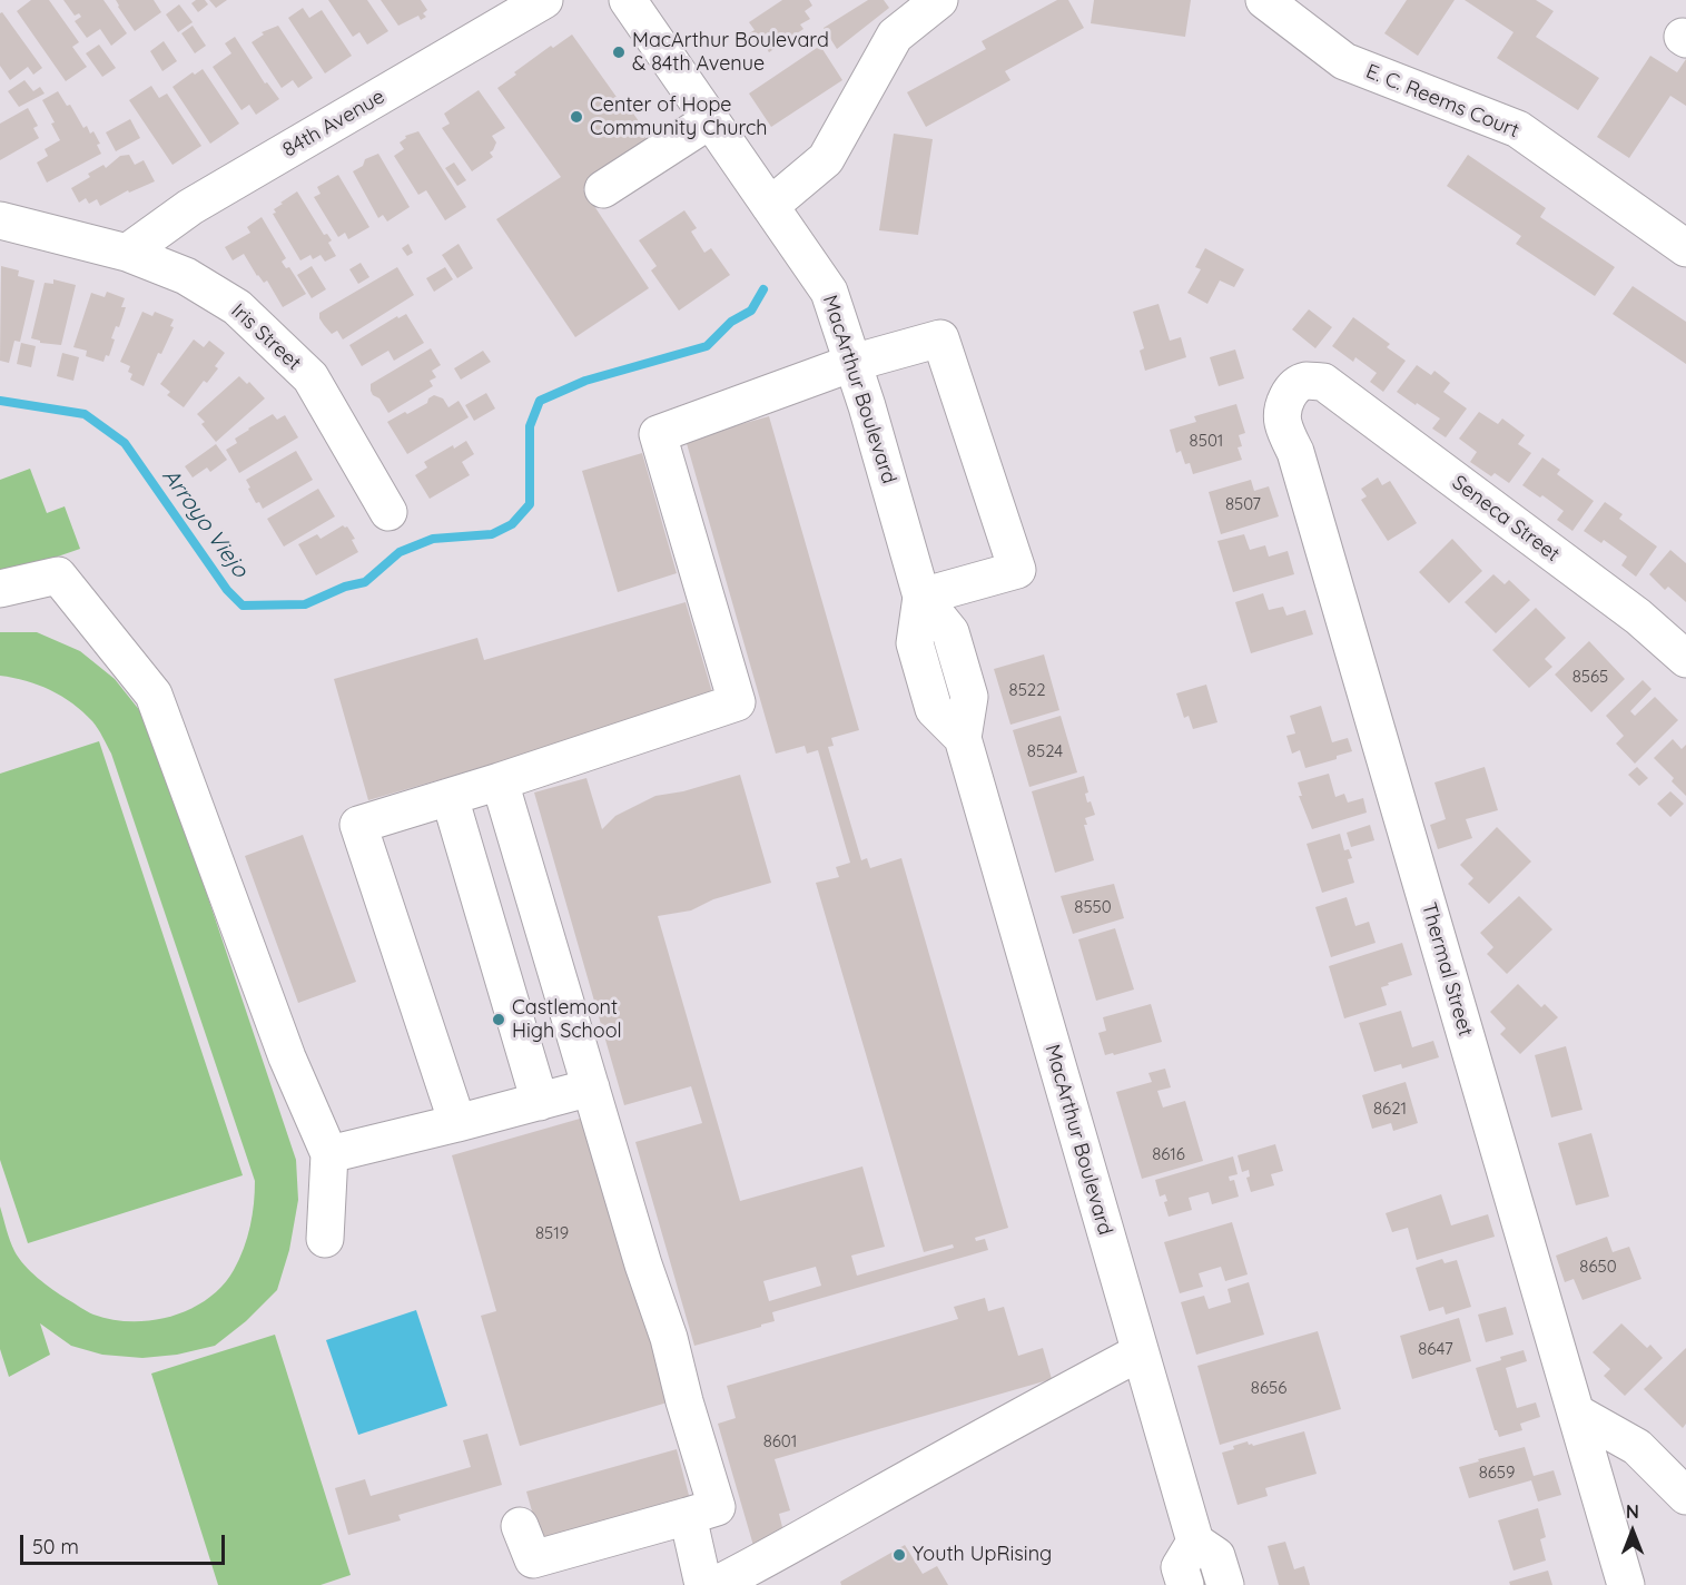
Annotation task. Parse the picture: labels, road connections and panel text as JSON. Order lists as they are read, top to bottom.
{
  "streets": {
    "street": [
      "E. C. Reems Court",
      "84th Avenue",
      "Iris Street",
      "MacArthur Boulevard",
      "Seneca Street",
      "Thermal Street"
    ]
  },
  "crossings": [
    ["84th Avenue", "Iris Street"],
    ["Seneca Street", "Thermal Street"]
  ],
  "water": ["Arroyo Viejo"],
  "places": [
    "MacArthur Boulevard & 84th Avenue",
    "Center of Hope Community Church",
    "Castlemont High School",
    "Youth UpRising"
  ],
  "house_numbers": [
    "8501",
    "8507",
    "8565",
    "8522",
    "8524",
    "8550",
    "8621",
    "8616",
    "8519",
    "8650",
    "8647",
    "8656",
    "8601",
    "8659"
  ],
  "scale_bar": "50 m",
  "north": "top"
}
